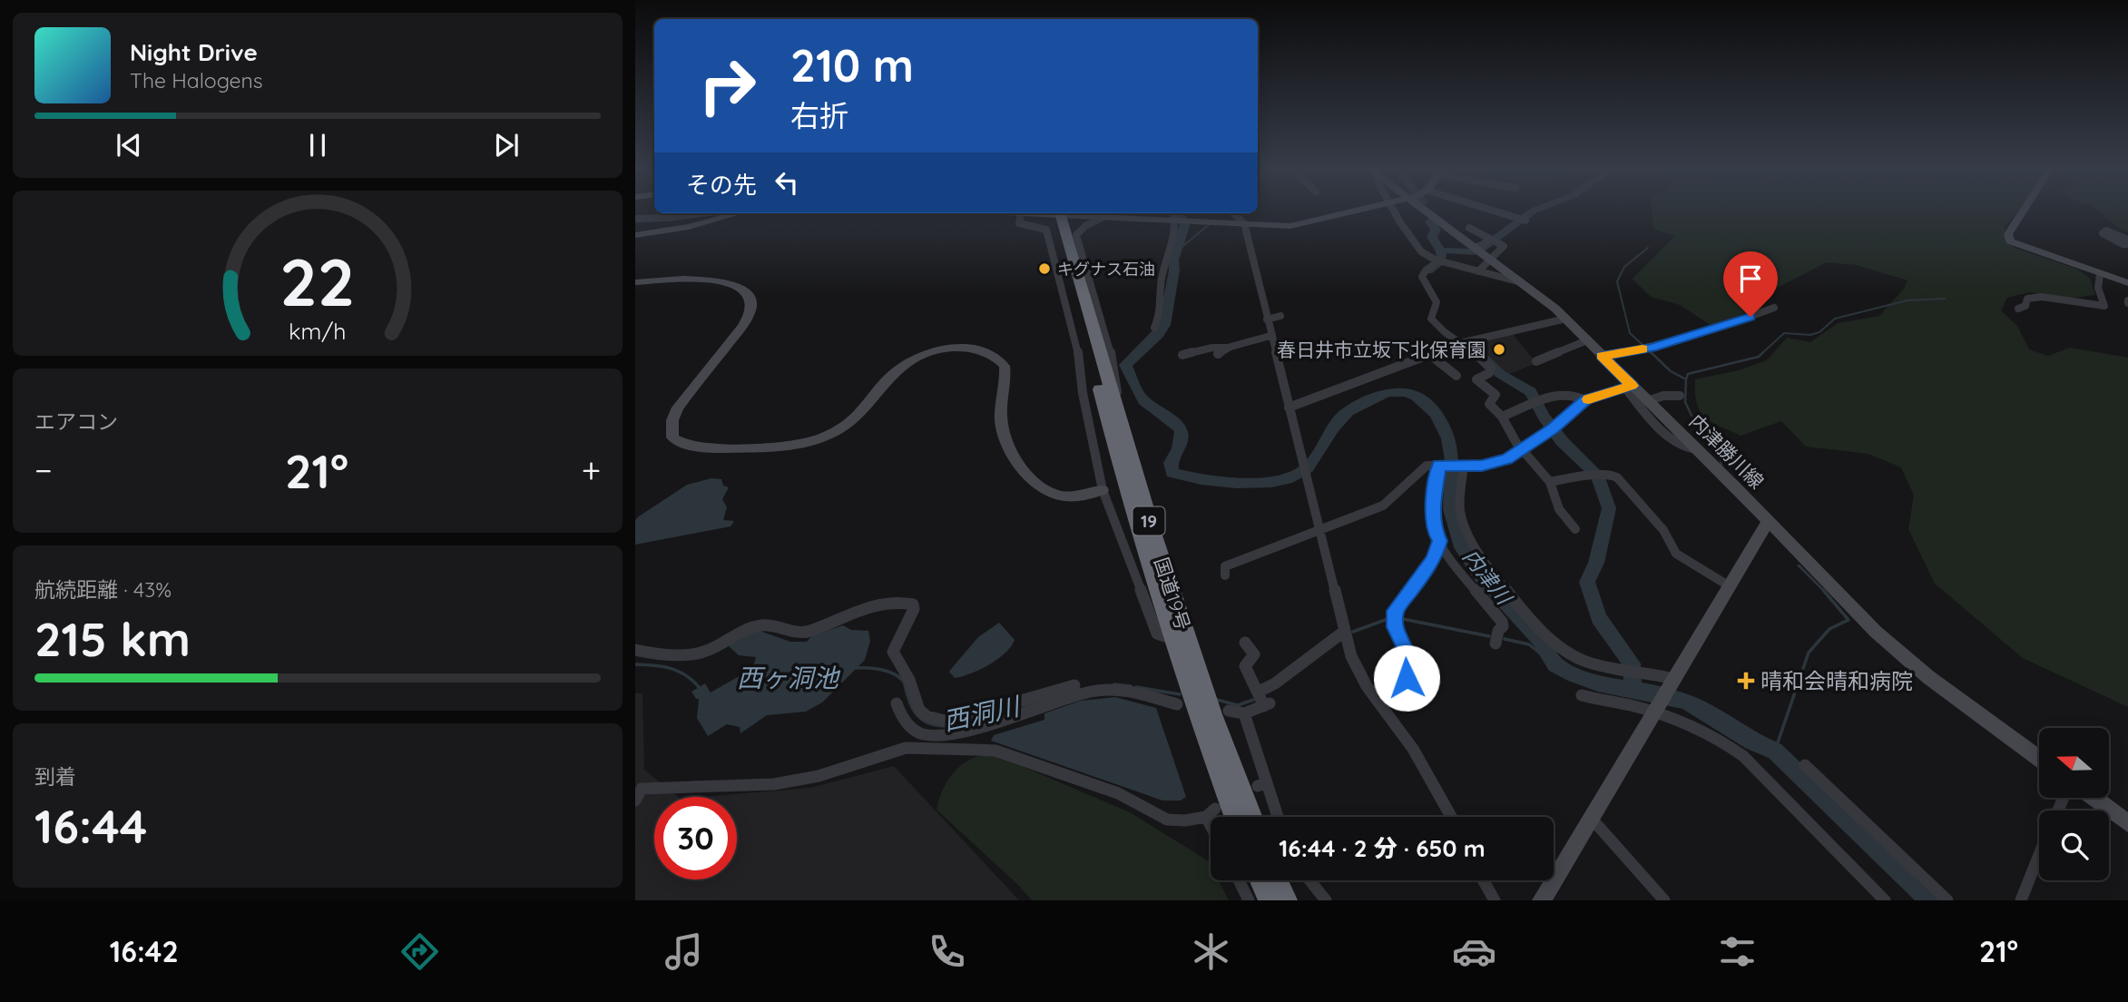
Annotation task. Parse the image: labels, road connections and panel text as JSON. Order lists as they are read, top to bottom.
{
  "streets": {
    "highway": ["19", "国道19号"],
    "street": ["内津勝川線"]
  },
  "water": ["内津川", "西ヶ洞池", "西洞川"],
  "places": {
    "other": ["キグナス石油", "春日井市立坂下北保育園"],
    "health": ["晴和会晴和病院"]
  },
  "north": "left",
  "page": {
    "turn": ["210 m", "右折"],
    "song": ["Night Drive", "The Halogens"],
    "then": "その先",
    "tile": [
      "エアコン",
      ["航続距離 · 43%", "215 km"],
      ["到着", "16:44"]
    ],
    "heat": ["−", "21°", "+"],
    "limit": "30",
    "trip": "16:44 · 2 分 · 650 m",
    "tabs": ["16:42", "21°"],
    "gauge": ["22", "km/h"]
  }
}
